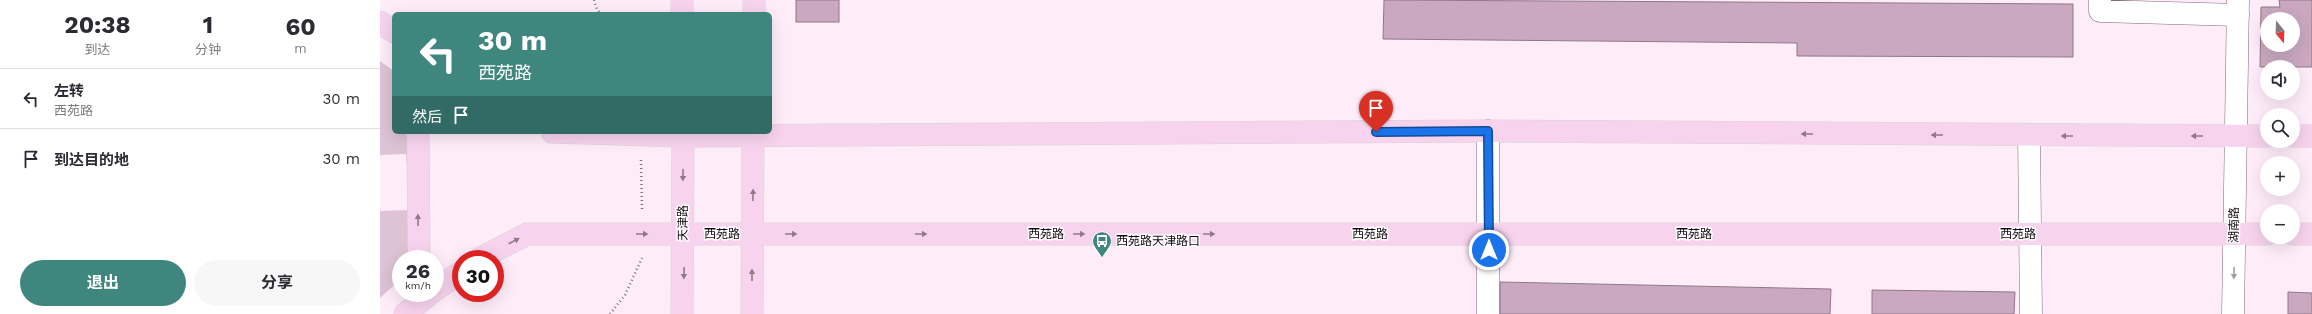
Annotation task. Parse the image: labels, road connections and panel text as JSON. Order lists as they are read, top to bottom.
{
  "streets": {
    "main road": ["天津路", "西苑路"],
    "street": ["湖南路"]
  },
  "crossings": [
    ["天津路", "西苑路"],
    ["湖南路", "西苑路"]
  ],
  "places": {
    "bus stop": ["西苑路天津路口"]
  },
  "north": "bottom",
  "page": {
    "eta": [
      "20:38",
      "到达",
      "1",
      "分钟",
      "60",
      "m"
    ],
    "map_buttons": ["+", "−"],
    "turn": ["30 m", "西苑路"],
    "list": [
      {
        "name": "左转",
        "note": "西苑路",
        "value": "30 m"
      },
      {
        "name": "到达目的地",
        "value": "30 m"
      }
    ],
    "then": "然后",
    "speed": "26 km/h",
    "limit": "30",
    "buttons": ["退出", "分享"]
  }
}
